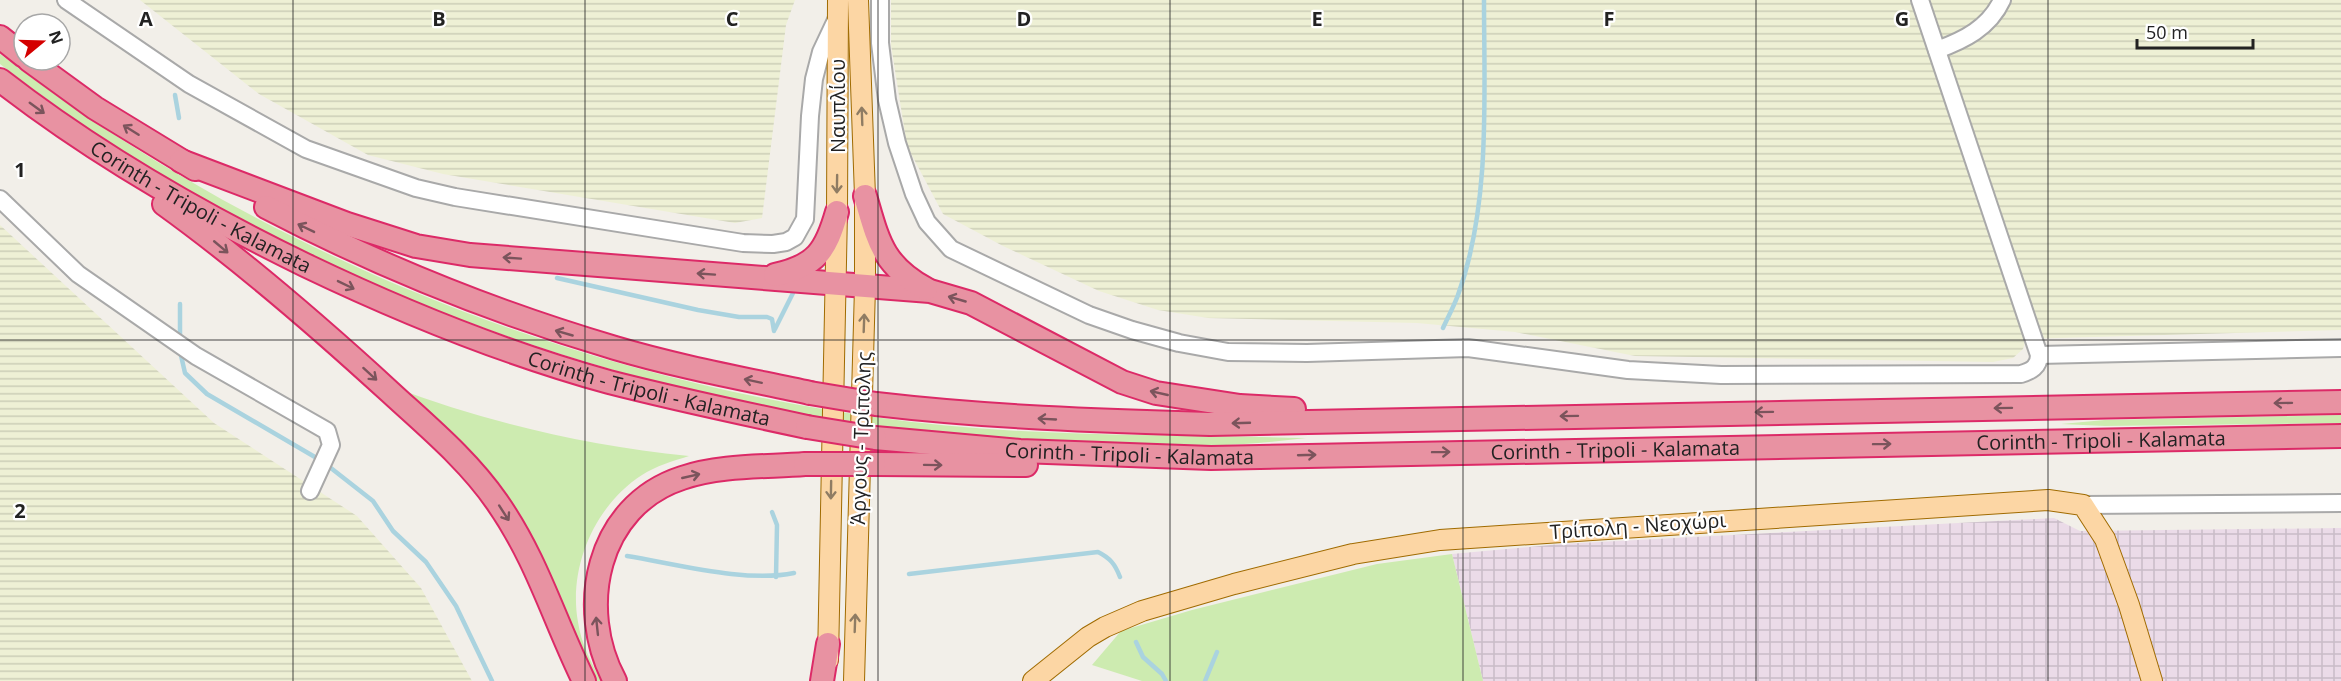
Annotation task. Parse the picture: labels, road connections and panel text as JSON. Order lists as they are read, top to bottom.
{
  "streets": {
    "highway": ["Corinth - Tripoli - Kalamata"],
    "main road": ["Ναυπλίου", "Άργους - Τρίπολης", "Τρίπολη - Νεοχώρι"]
  },
  "crossings": [
    ["Ναυπλίου", "Άργους - Τρίπολης"]
  ],
  "scale_bar": "50 m",
  "north": "right",
  "grid": {
    "columns": [
      "A",
      "B",
      "C",
      "D",
      "E",
      "F",
      "G"
    ],
    "rows": ["1", "2"]
  }
}
